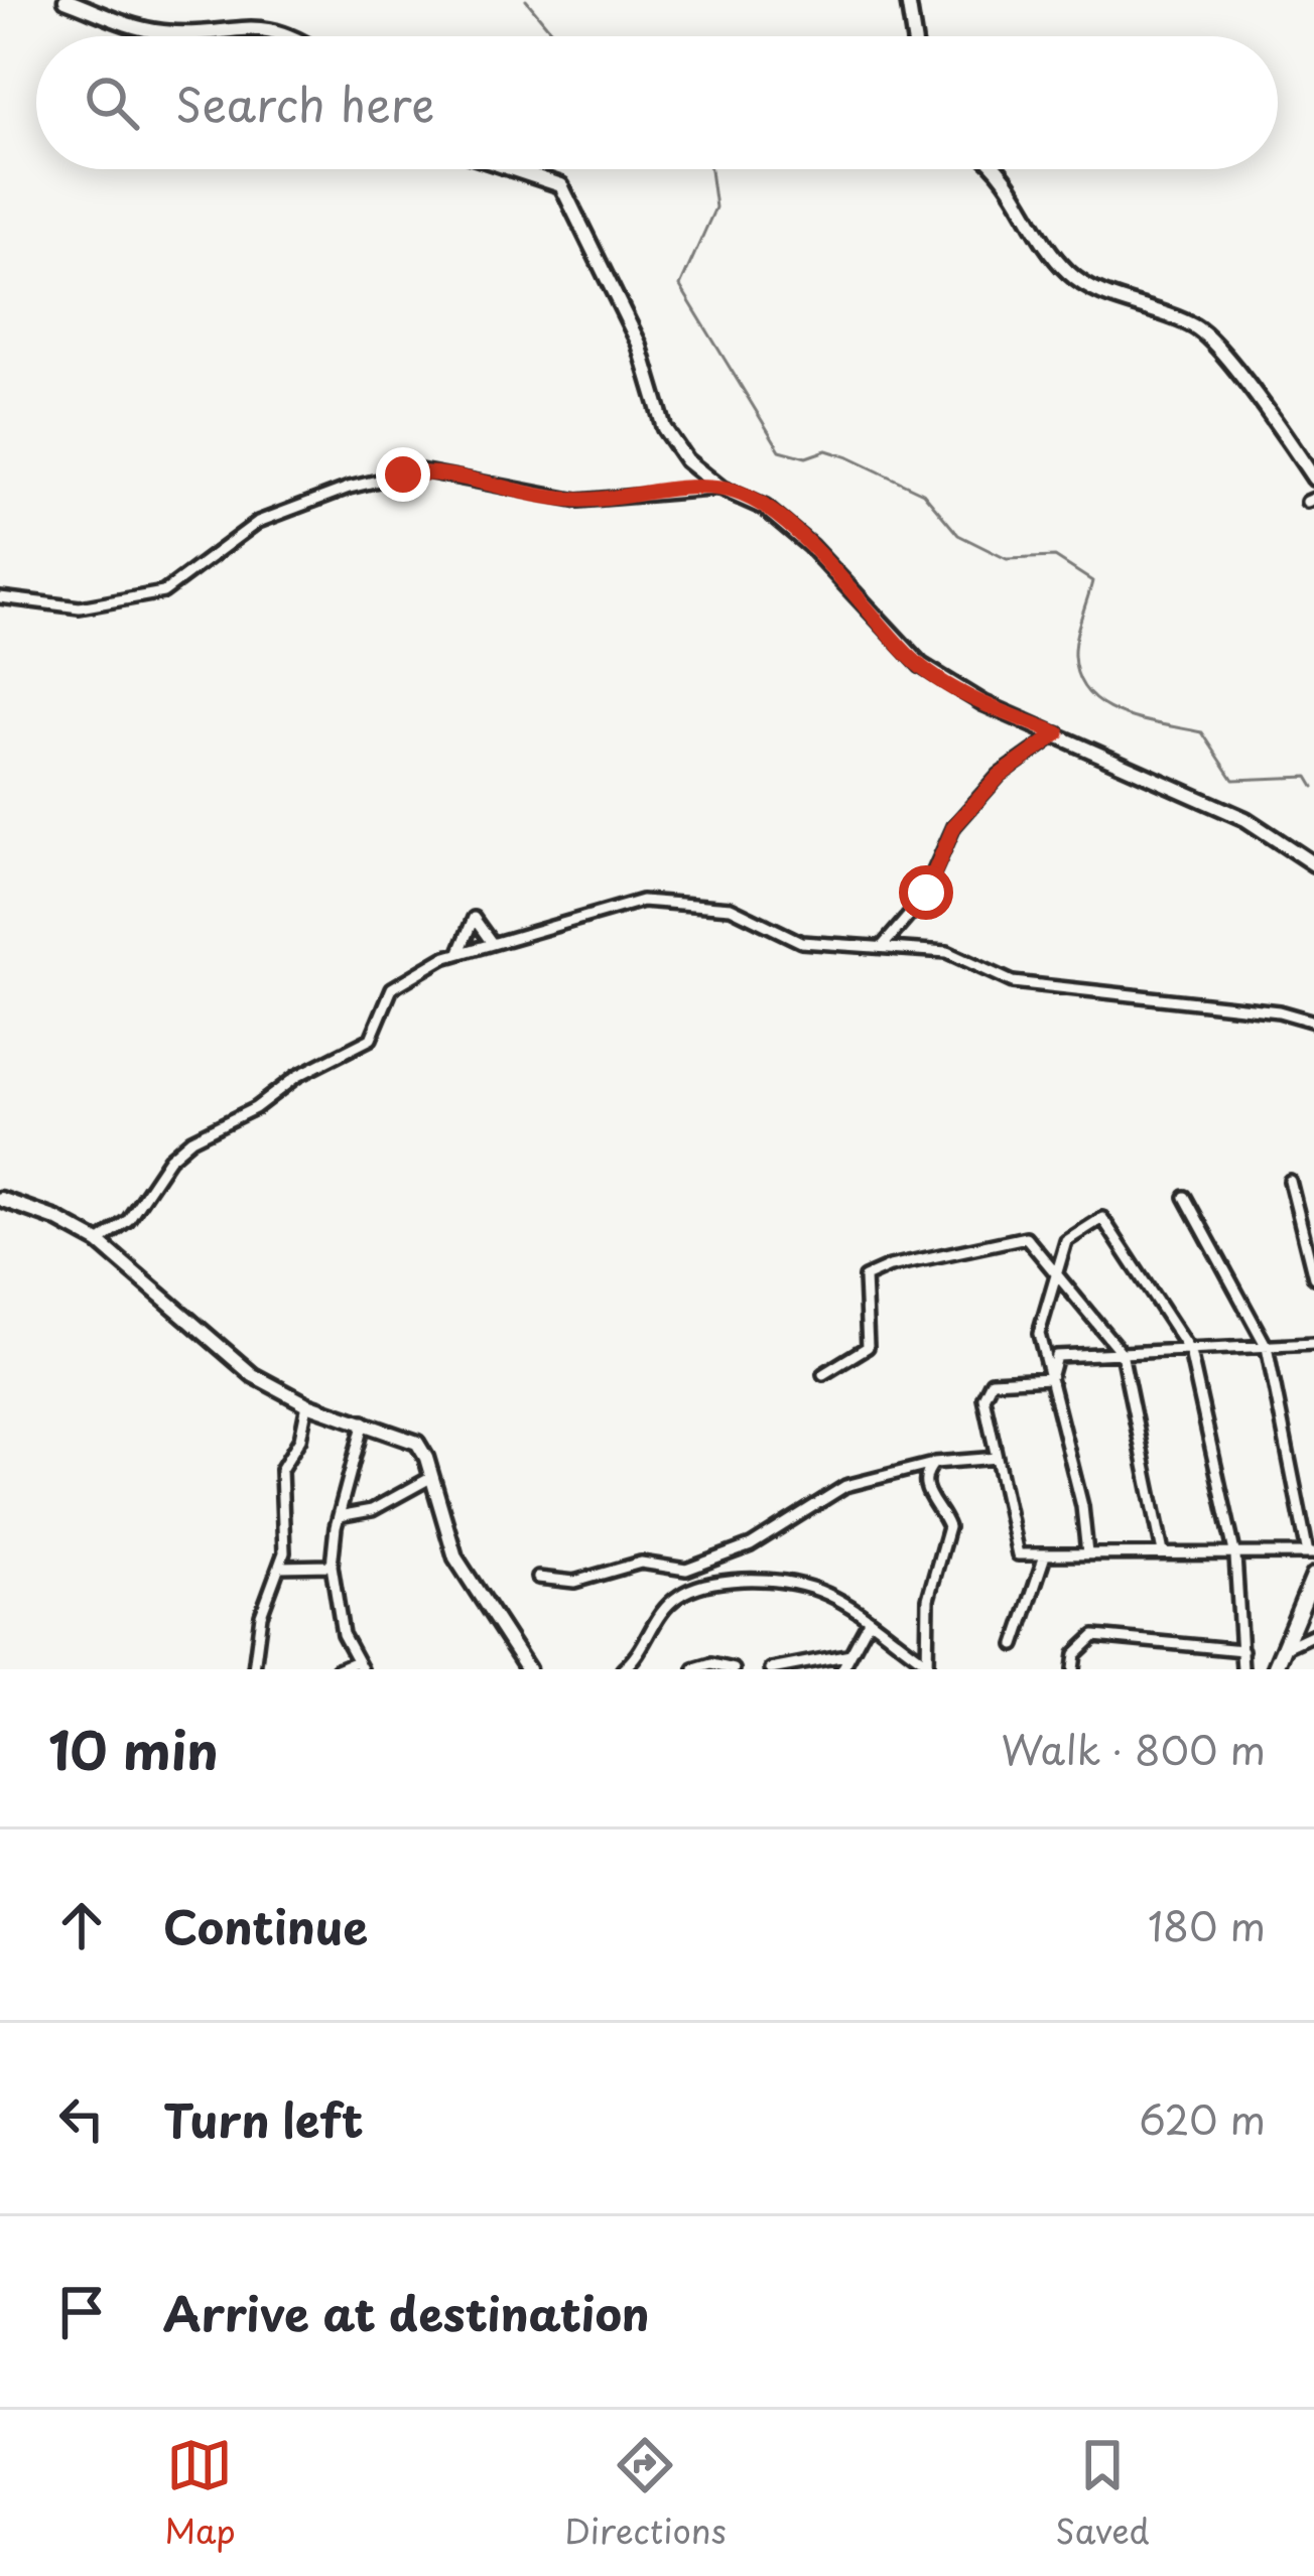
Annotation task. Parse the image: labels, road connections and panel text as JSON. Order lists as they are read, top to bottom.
{
  "page": {
    "search": "Search here",
    "heading": ["10 min", "Walk · 800 m"],
    "list": [
      ["Continue", "180 m"],
      ["Turn left", "620 m"],
      "Arrive at destination"
    ],
    "nav": ["Map", "Directions", "Saved"]
  }
}
